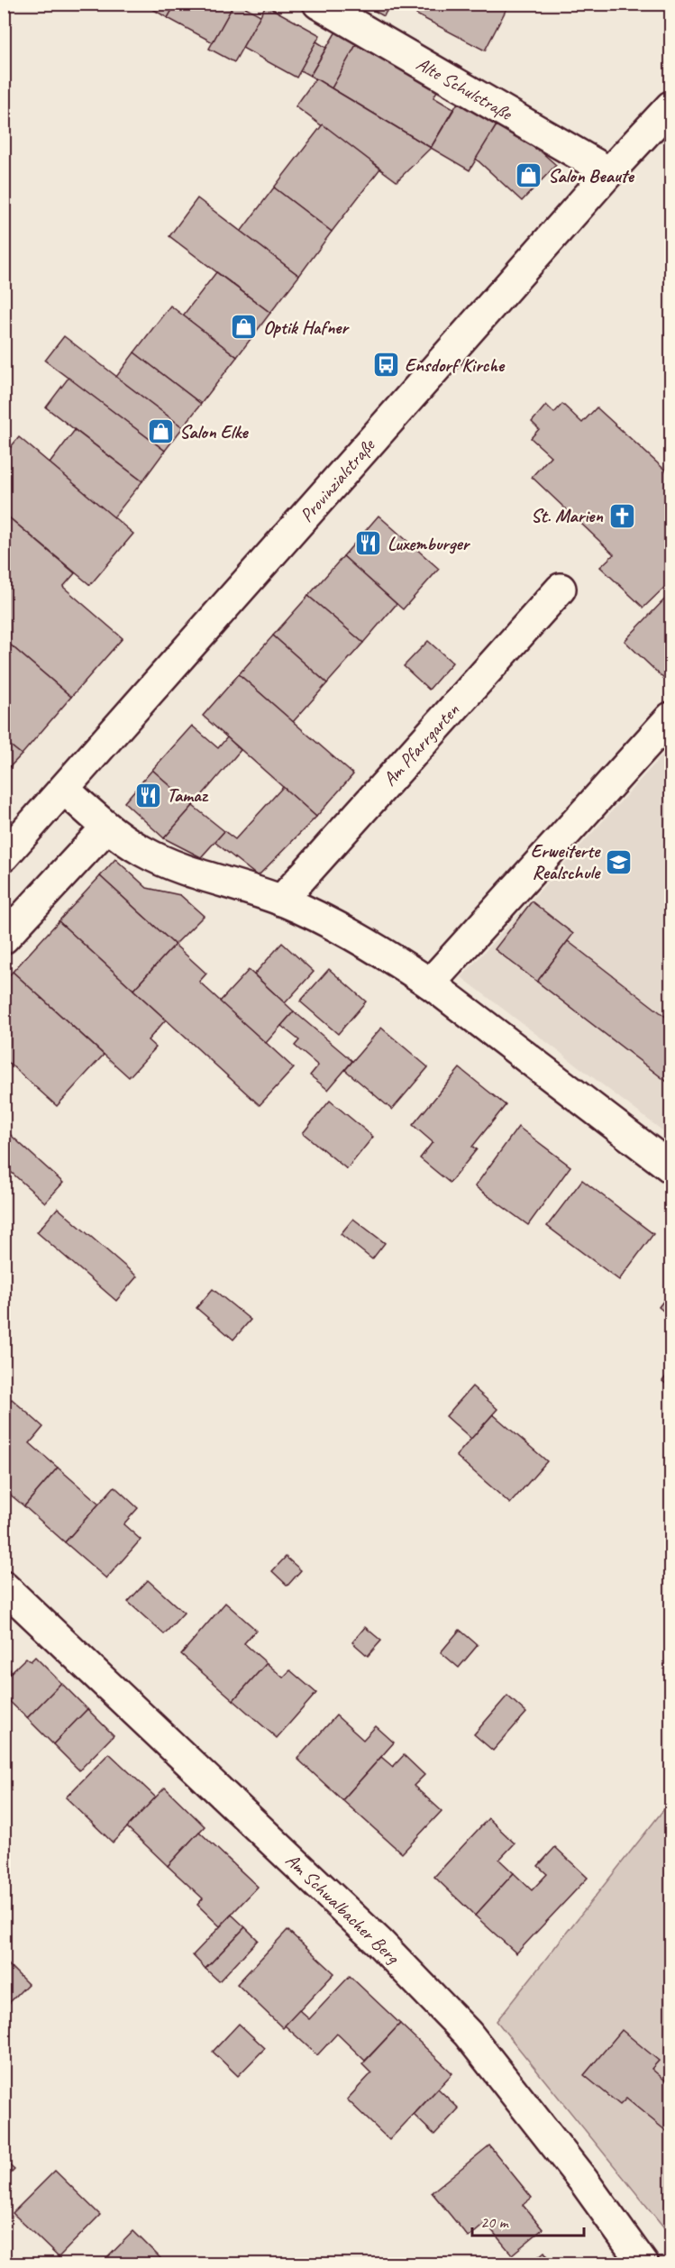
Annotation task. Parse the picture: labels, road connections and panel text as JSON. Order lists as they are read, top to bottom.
{
  "streets": {
    "street": [
      "Alte Schulstraße",
      "Provinzialstraße",
      "Am Pfarrgarten",
      "Am Schwalbacher Berg"
    ]
  },
  "crossings": [
    ["Alte Schulstraße", "Provinzialstraße"]
  ],
  "places": {
    "shop": ["Salon Beaute", "Optik Hafner", "Salon Elke"],
    "bus stop": ["Ensdorf Kirche"],
    "church": ["St. Marien"],
    "restaurant": ["Luxemburger", "Tamaz"],
    "school or university": ["Erweiterte Realschule"]
  },
  "scale_bar": "20 m"
}
